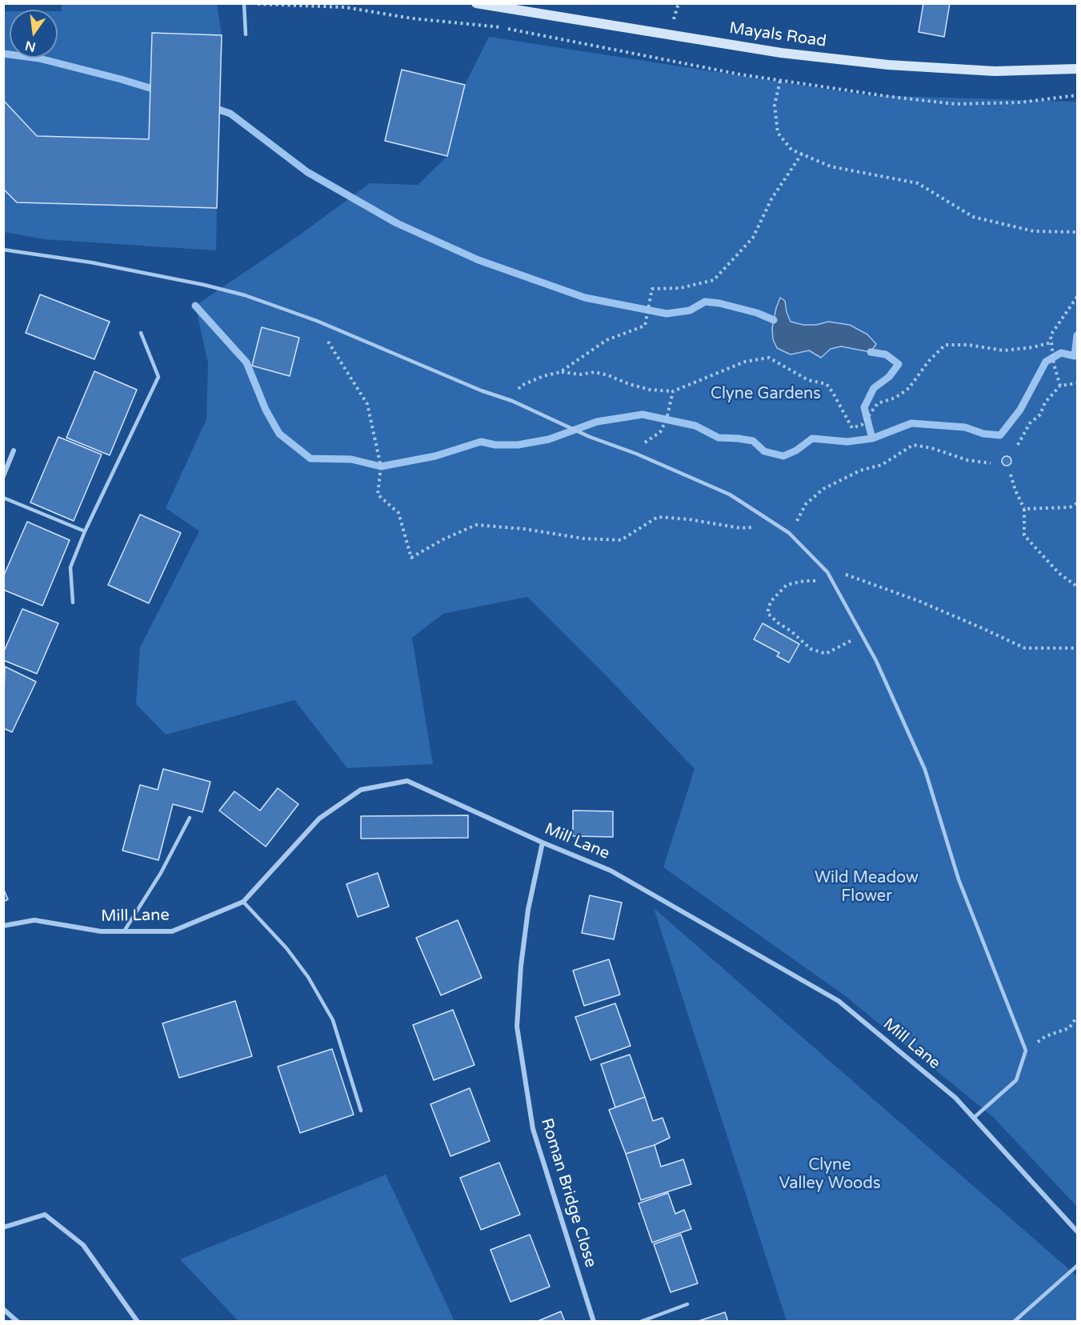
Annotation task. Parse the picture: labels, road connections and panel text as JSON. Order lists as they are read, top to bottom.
{
  "streets": {
    "main road": ["Mayals Road"],
    "street": ["Mill Lane", "Roman Bridge Close"]
  },
  "crossings": [
    ["Mill Lane", "Roman Bridge Close"]
  ],
  "parks": ["Clyne Gardens", "Wild Meadow Flower", "Clyne Valley Woods"],
  "north": "bottom"
}
